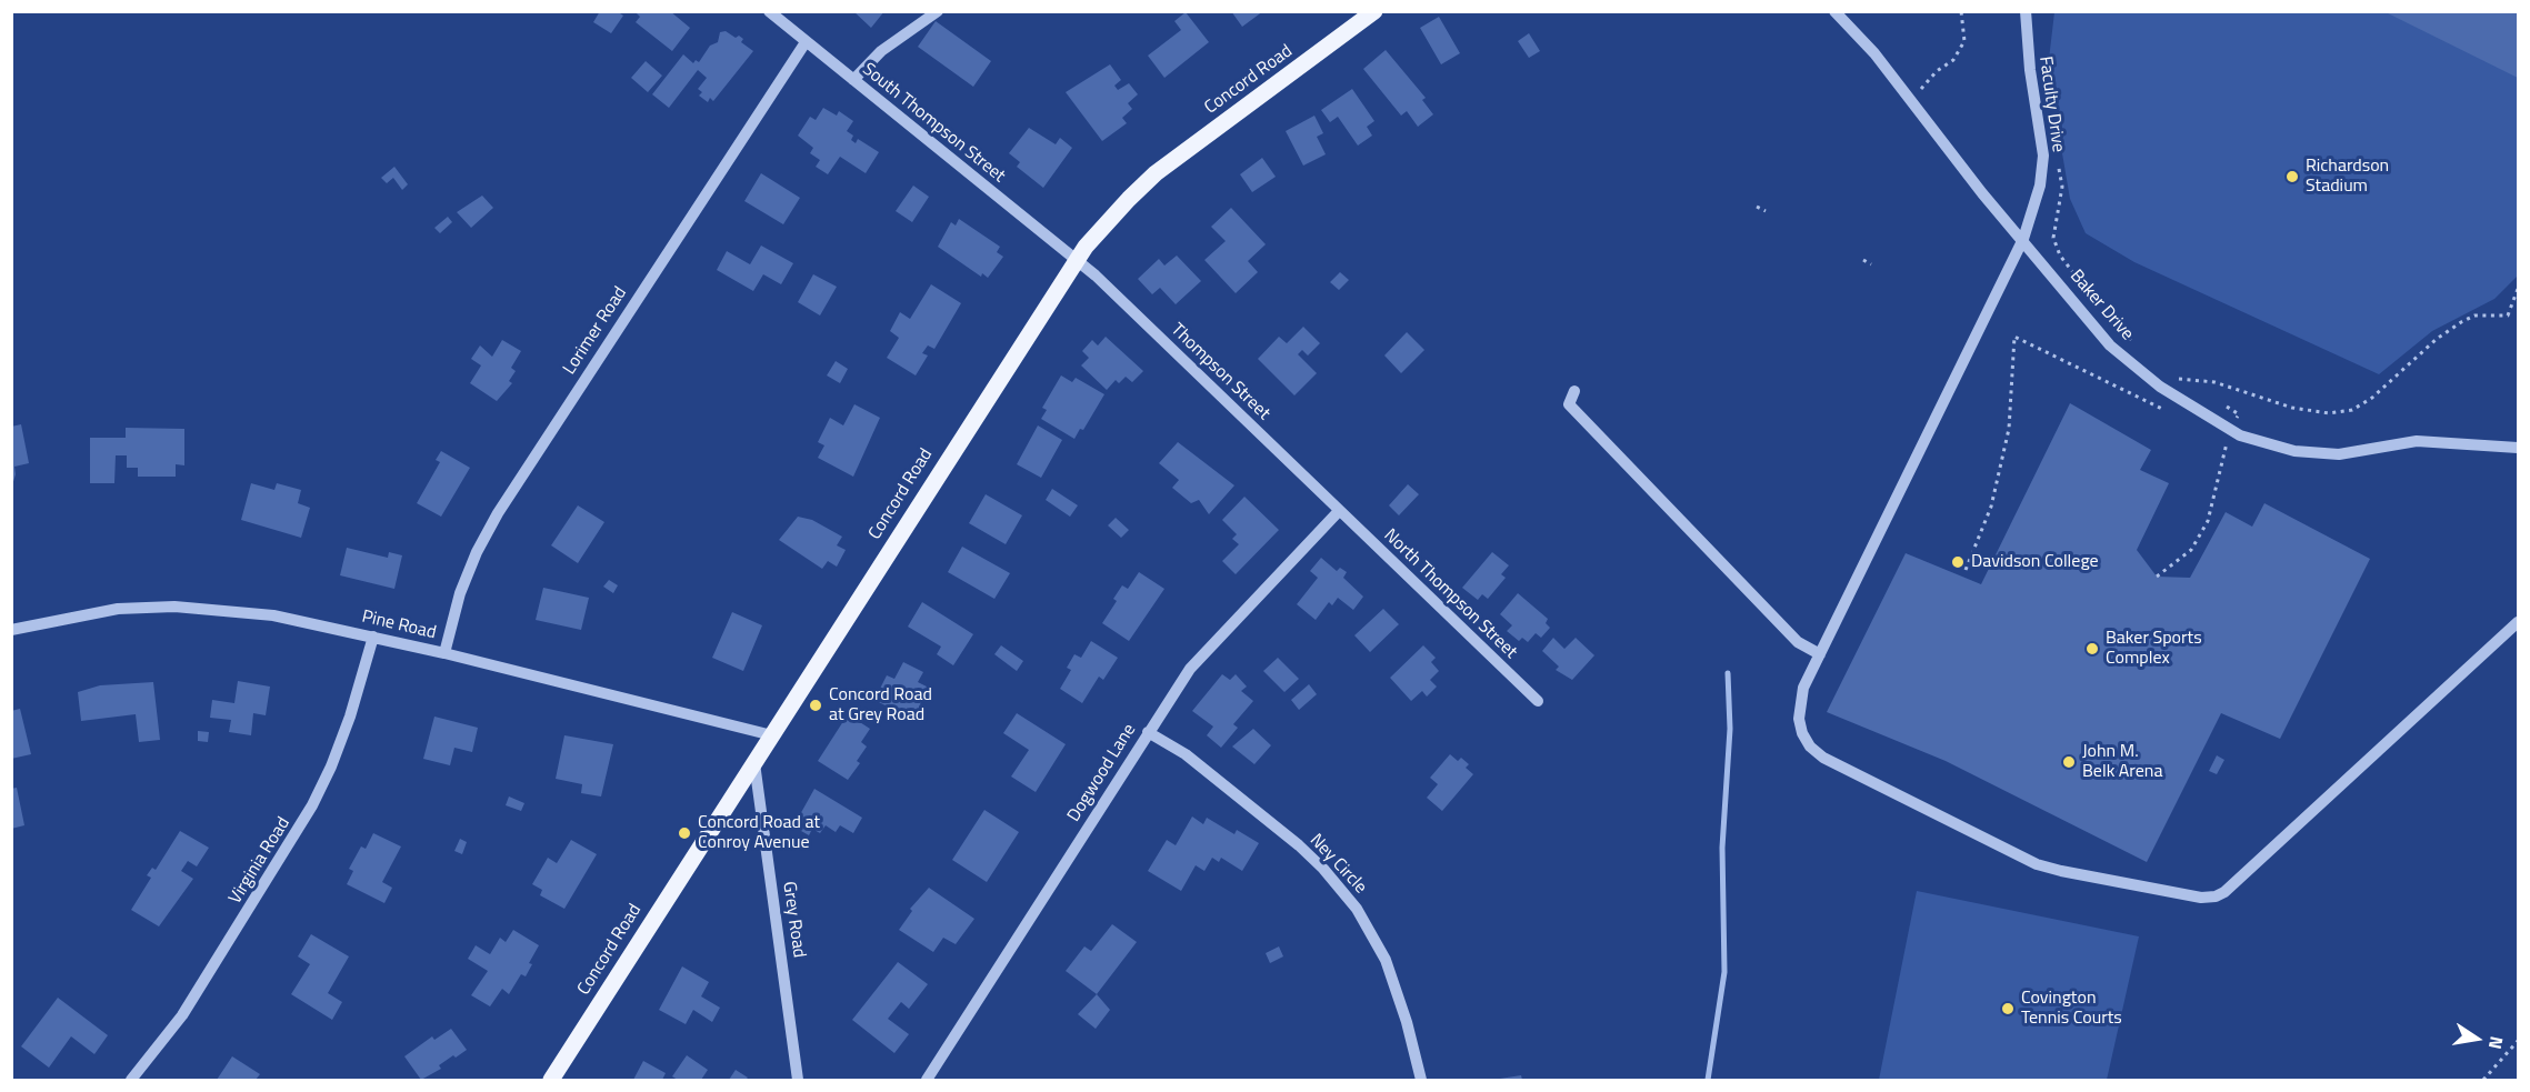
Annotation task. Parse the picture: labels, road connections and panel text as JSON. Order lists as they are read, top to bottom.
{
  "streets": {
    "main road": ["Concord Road"],
    "street": [
      "Faculty Drive",
      "South Thompson Street",
      "Baker Drive",
      "Lorimer Road",
      "Thompson Street",
      "North Thompson Street",
      "Pine Road",
      "Dogwood Lane",
      "Virginia Road",
      "Ney Circle",
      "Grey Road"
    ]
  },
  "crossings": [
    ["Concord Road", "South Thompson Street"],
    ["Concord Road", "Thompson Street"],
    ["Concord Road", "Pine Road"],
    ["Concord Road", "Grey Road"],
    ["Faculty Drive", "Baker Drive"],
    ["South Thompson Street", "Lorimer Road"],
    ["South Thompson Street", "Thompson Street"],
    ["Lorimer Road", "Pine Road"],
    ["Thompson Street", "North Thompson Street"],
    ["Thompson Street", "Dogwood Lane"],
    ["North Thompson Street", "Dogwood Lane"],
    ["Pine Road", "Virginia Road"],
    ["Dogwood Lane", "Ney Circle"]
  ],
  "places": [
    "Richardson Stadium",
    "Davidson College",
    "Baker Sports Complex",
    "Concord Road at Grey Road",
    "John M. Belk Arena",
    "Concord Road at Conroy Avenue",
    "Covington Tennis Courts"
  ],
  "north": "right"
}
